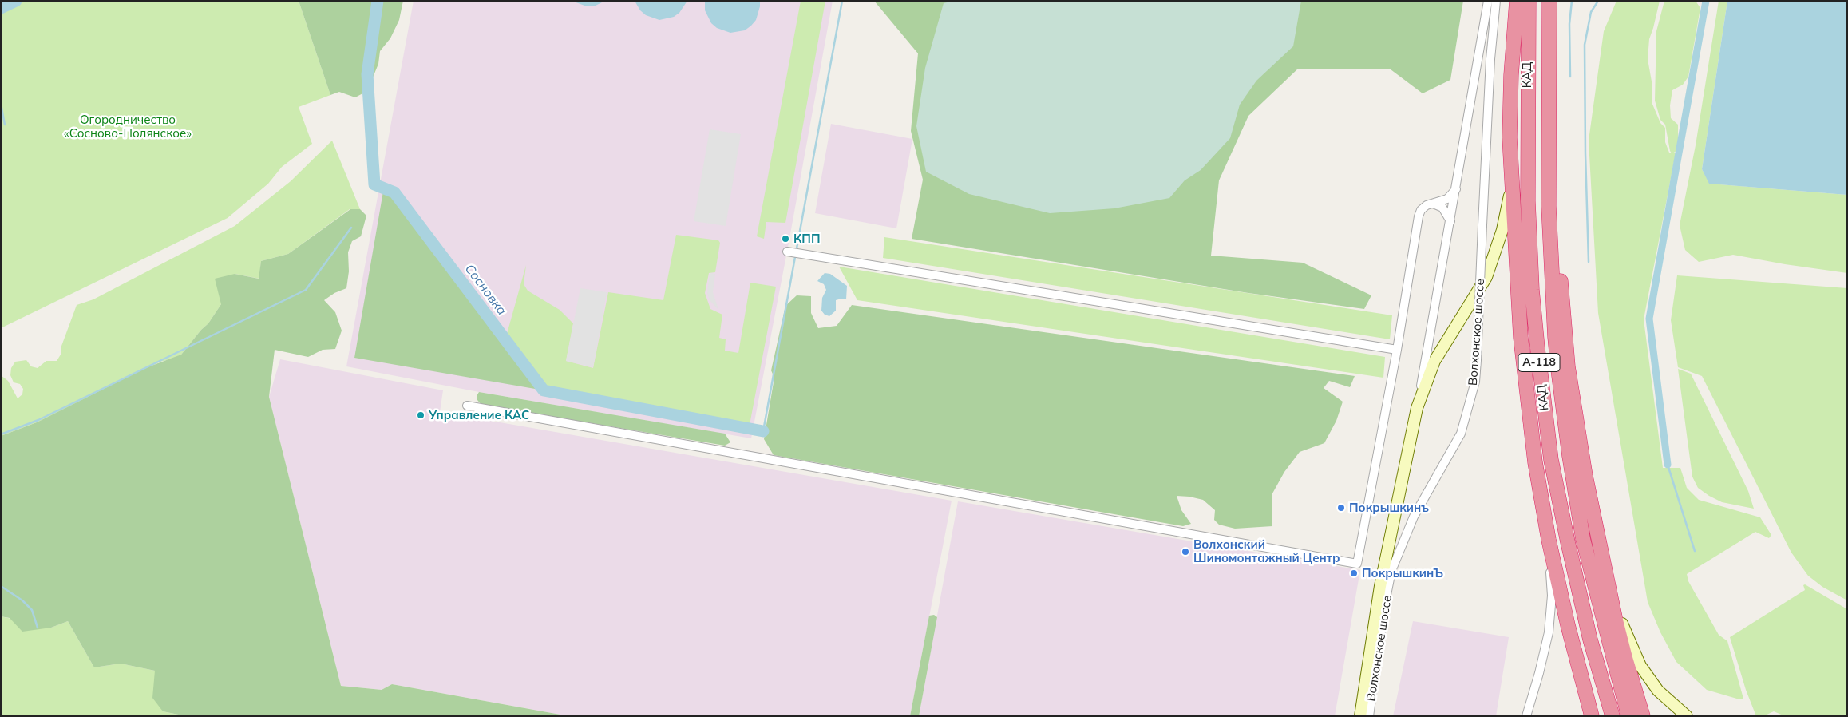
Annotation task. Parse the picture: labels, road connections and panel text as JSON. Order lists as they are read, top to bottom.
{
  "streets": {
    "highway": ["КАД", "А-118"],
    "main road": ["Волхонское шоссе"]
  },
  "water": ["Сосновка"],
  "parks": ["Огородничество «Сосново-Полянское»"],
  "places": [
    "КПП",
    "Управление КАС",
    "Покрышкинъ",
    "Волхонский Шиномонтажный Центр",
    "ПокрышкинЪ"
  ]
}
